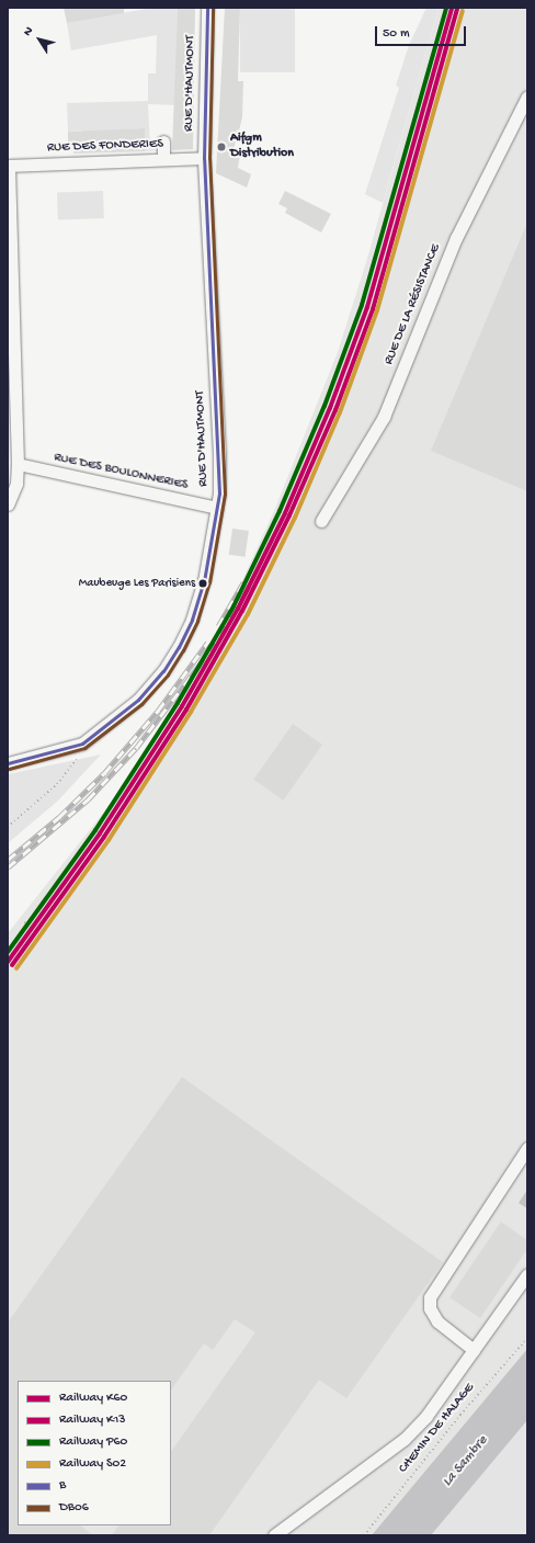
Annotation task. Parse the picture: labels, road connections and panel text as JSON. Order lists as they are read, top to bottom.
{
  "streets": {
    "street": [
      "RUE D'HAUTMONT",
      "RUE DES FONDERIES",
      "RUE DE LA RÉSISTANCE",
      "RUE DES BOULONNERIES"
    ],
    "path": ["CHEMIN DE HALAGE"]
  },
  "crossings": [
    ["RUE D'HAUTMONT", "RUE DES FONDERIES"],
    ["RUE D'HAUTMONT", "RUE DES BOULONNERIES"]
  ],
  "water": ["La Sambre"],
  "places": ["Aifgm Distribution", "Maubeuge Les Parisiens"],
  "lines": [
    "rail line K60",
    "rail line P60",
    "transit line B",
    "transit line DB06",
    "rail line K13",
    "rail line S02"
  ],
  "legend": [
    "Railway K60",
    "Railway K13",
    "Railway P60",
    "Railway S02",
    "B",
    "DB06"
  ],
  "scale_bar": "50 m",
  "north": "top left"
}
